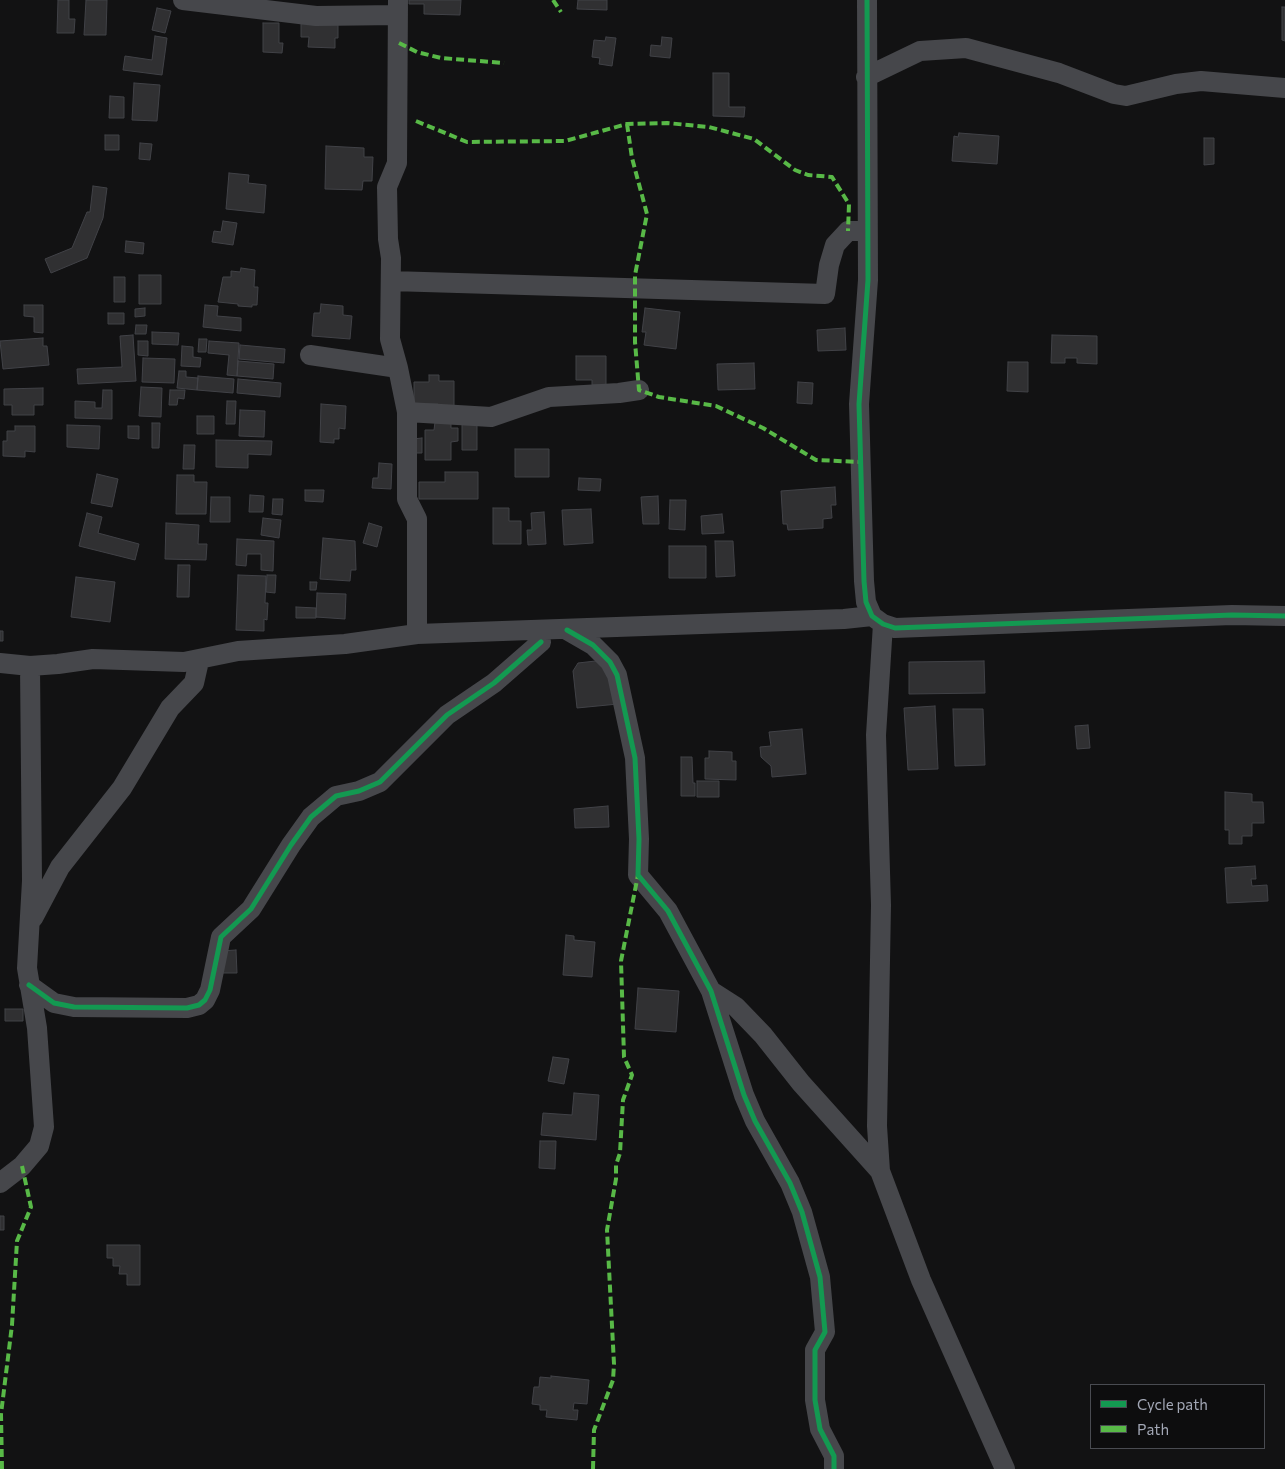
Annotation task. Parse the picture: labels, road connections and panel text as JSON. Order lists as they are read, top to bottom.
{
  "legend": ["Cycle path", "Path"]
}
